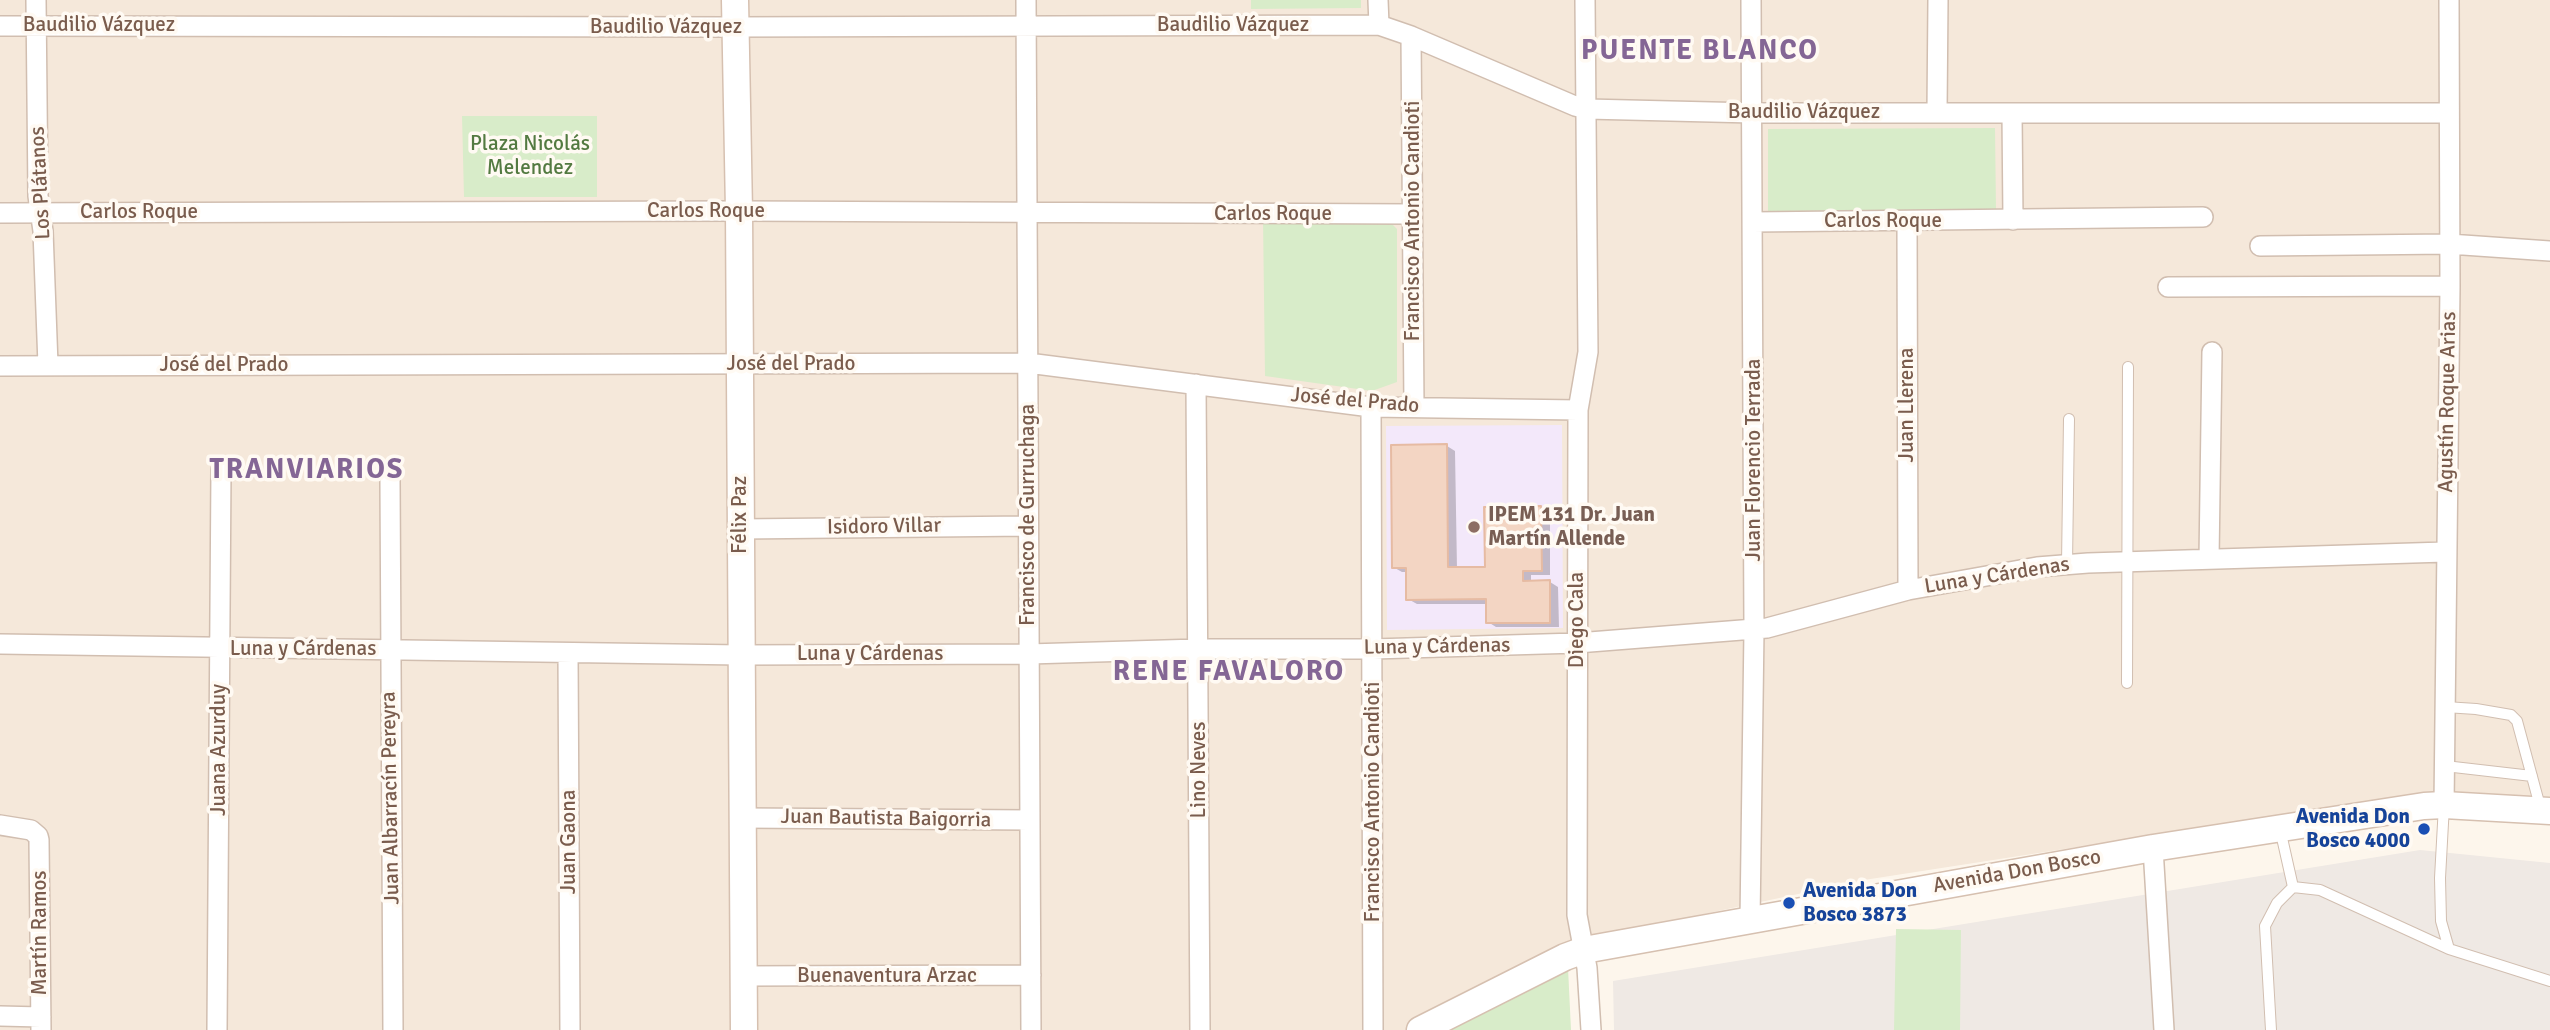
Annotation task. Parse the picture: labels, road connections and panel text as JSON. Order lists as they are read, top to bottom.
{
  "streets": {
    "main road": ["Félix Paz", "Avenida Don Bosco"],
    "street": [
      "Baudilio Vázquez",
      "Los Plátanos",
      "Carlos Roque",
      "Francisco Antonio Candioti",
      "José del Prado",
      "Agustín Roque Arias",
      "Juan Llerena",
      "Juan Florencio Terrada",
      "Francisco de Gurruchaga",
      "Isidoro Villar",
      "Luna y Cárdenas",
      "Diego Cala",
      "Juana Azurduy",
      "Lino Neves",
      "Juan Albarracín Pereyra",
      "Juan Bautista Baigorria",
      "Juan Gaona",
      "Martín Ramos",
      "Buenaventura Arzac"
    ]
  },
  "crossings": [
    ["Baudilio Vázquez", "Los Plátanos"],
    ["Baudilio Vázquez", "Francisco Antonio Candioti"],
    ["Baudilio Vázquez", "Agustín Roque Arias"],
    ["Baudilio Vázquez", "Juan Florencio Terrada"],
    ["Baudilio Vázquez", "Félix Paz"],
    ["Baudilio Vázquez", "Francisco de Gurruchaga"],
    ["Baudilio Vázquez", "Diego Cala"],
    ["Los Plátanos", "Carlos Roque"],
    ["Los Plátanos", "José del Prado"],
    ["Carlos Roque", "Francisco Antonio Candioti"],
    ["Carlos Roque", "Juan Llerena"],
    ["Carlos Roque", "Juan Florencio Terrada"],
    ["Carlos Roque", "Félix Paz"],
    ["Carlos Roque", "Francisco de Gurruchaga"],
    ["Francisco Antonio Candioti", "José del Prado"],
    ["Francisco Antonio Candioti", "Luna y Cárdenas"],
    ["José del Prado", "Félix Paz"],
    ["José del Prado", "Francisco de Gurruchaga"],
    ["José del Prado", "Diego Cala"],
    ["José del Prado", "Lino Neves"],
    ["Agustín Roque Arias", "Luna y Cárdenas"],
    ["Agustín Roque Arias", "Avenida Don Bosco"],
    ["Juan Llerena", "Luna y Cárdenas"],
    ["Juan Florencio Terrada", "Luna y Cárdenas"],
    ["Juan Florencio Terrada", "Avenida Don Bosco"],
    ["Félix Paz", "Isidoro Villar"],
    ["Félix Paz", "Luna y Cárdenas"],
    ["Félix Paz", "Juan Bautista Baigorria"],
    ["Félix Paz", "Buenaventura Arzac"],
    ["Francisco de Gurruchaga", "Isidoro Villar"],
    ["Francisco de Gurruchaga", "Luna y Cárdenas"],
    ["Francisco de Gurruchaga", "Juan Bautista Baigorria"],
    ["Francisco de Gurruchaga", "Buenaventura Arzac"],
    ["Luna y Cárdenas", "Diego Cala"],
    ["Luna y Cárdenas", "Juana Azurduy"],
    ["Luna y Cárdenas", "Lino Neves"],
    ["Luna y Cárdenas", "Juan Albarracín Pereyra"],
    ["Luna y Cárdenas", "Juan Gaona"],
    ["Diego Cala", "Avenida Don Bosco"]
  ],
  "districts": ["PUENTE BLANCO", "TRANVIARIOS", "RENE FAVALORO"],
  "parks": ["Plaza Nicolás Melendez"],
  "places": ["IPEM 131 Dr. Juan Martín Allende", "Avenida Don Bosco 4000", "Avenida Don Bosco 3873"]
}
